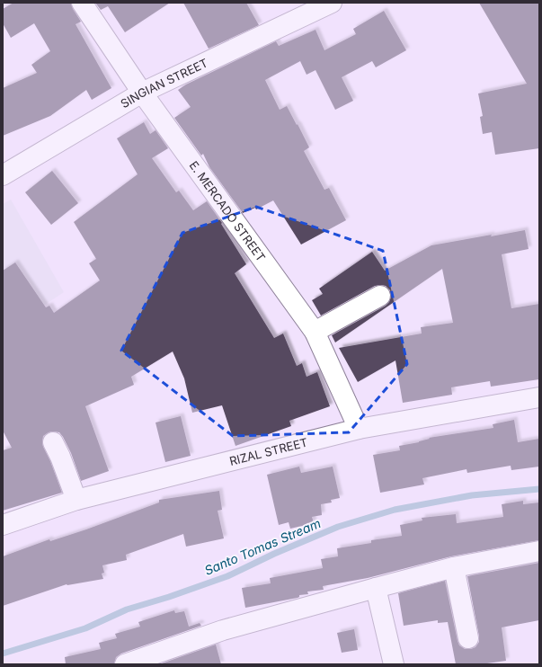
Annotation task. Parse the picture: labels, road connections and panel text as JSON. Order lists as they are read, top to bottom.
{
  "streets": {
    "street": ["SINGIAN STREET", "E. MERCADO STREET", "RIZAL STREET"]
  },
  "crossings": [
    ["SINGIAN STREET", "E. MERCADO STREET"],
    ["E. MERCADO STREET", "RIZAL STREET"]
  ],
  "water": ["Santo Tomas Stream"]
}
